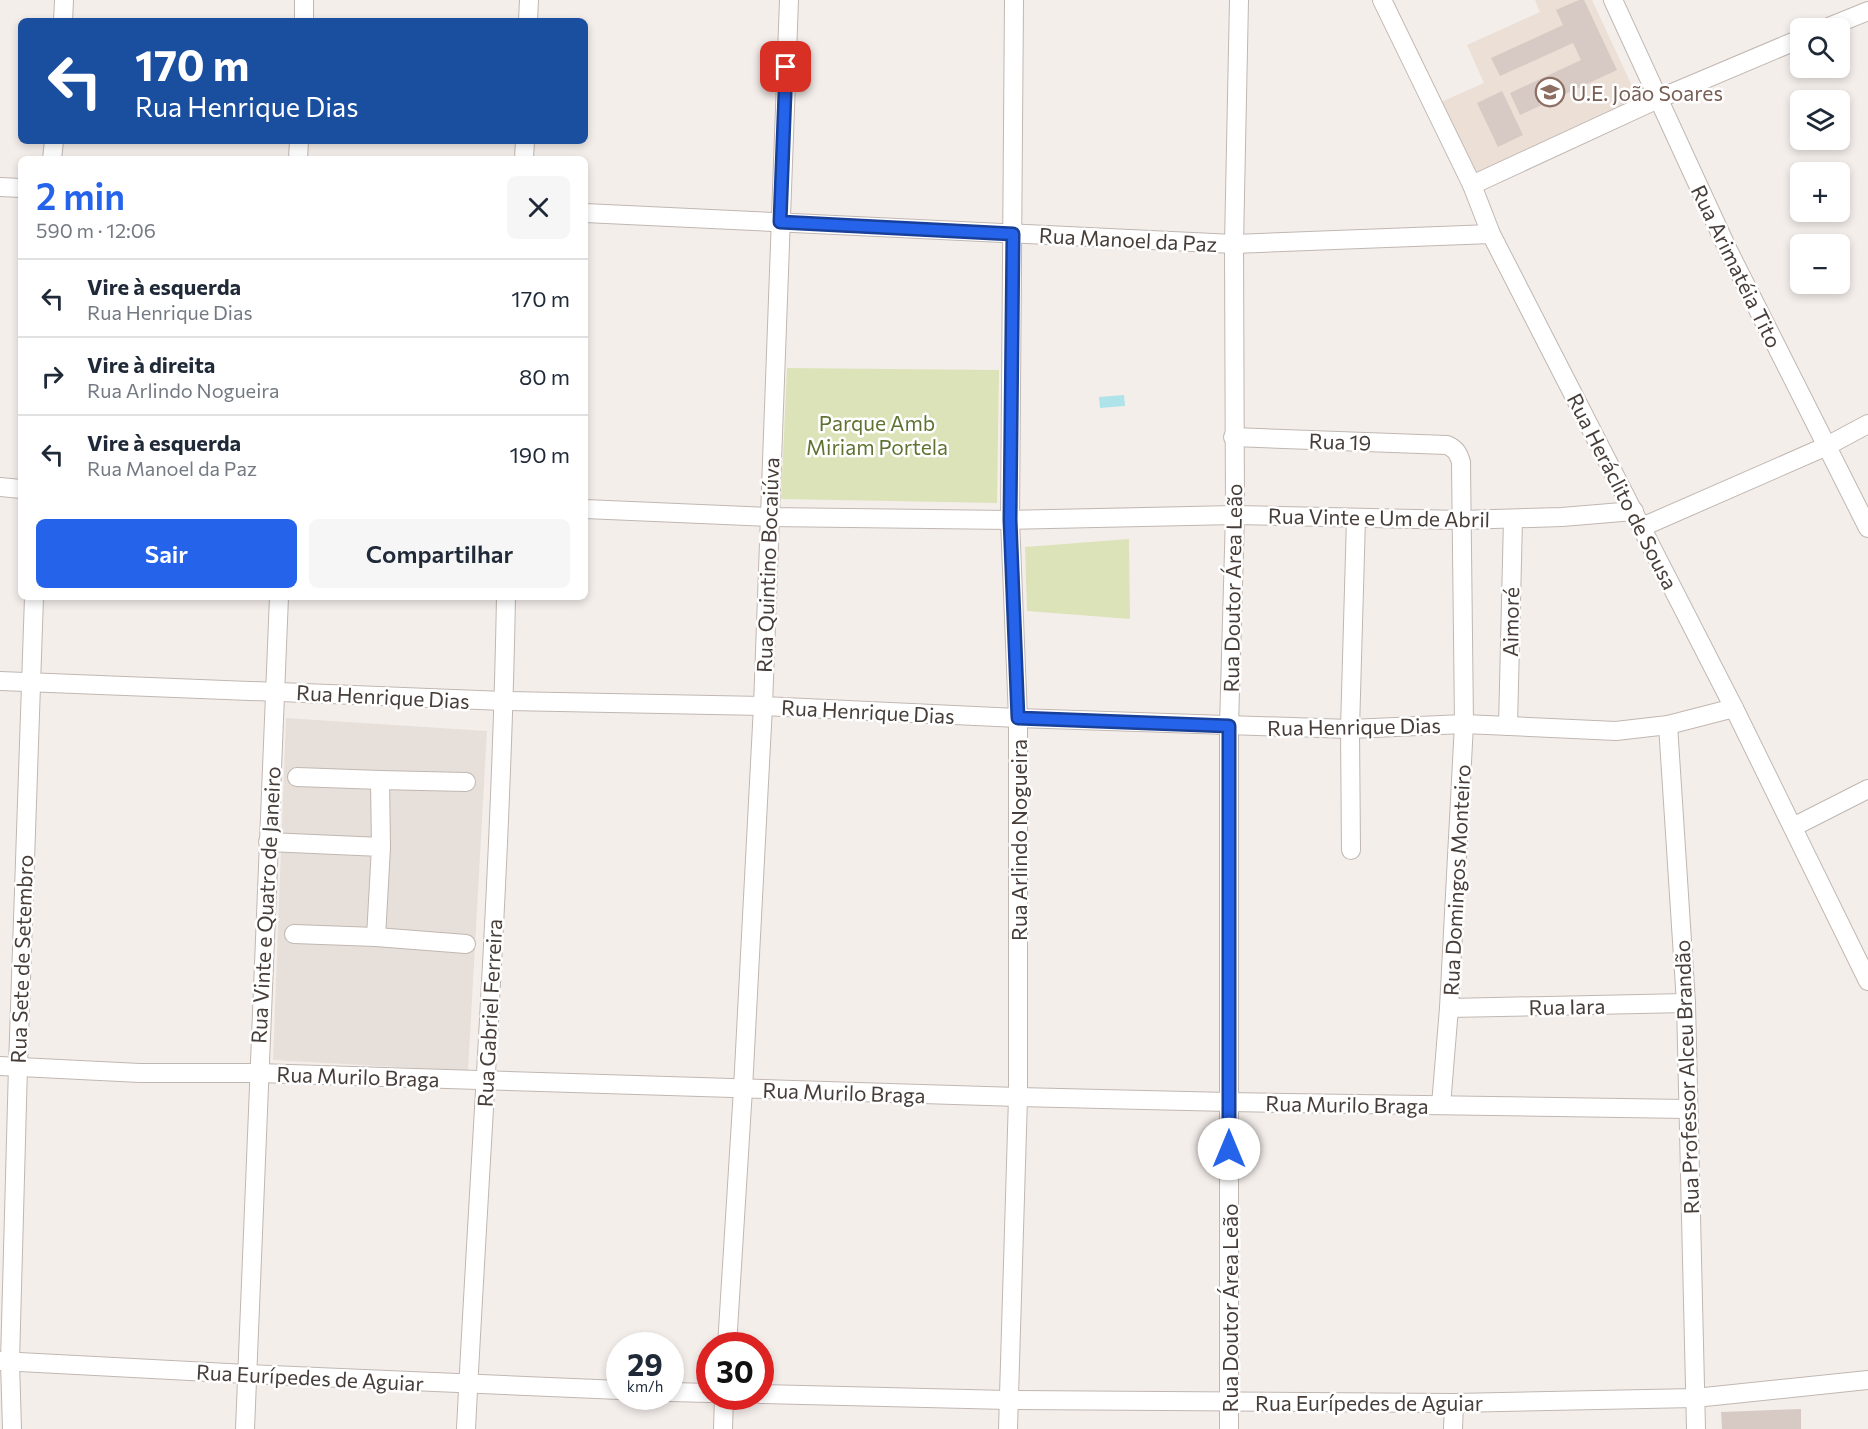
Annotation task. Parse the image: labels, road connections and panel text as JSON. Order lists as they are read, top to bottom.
{
  "streets": {
    "street": [
      "Rua Manoel da Paz",
      "Rua Arimatéia Tito",
      "Rua 19",
      "Rua Heráclito de Sousa",
      "Rua Vinte e Um de Abril",
      "Rua Quintino Bocaiúva",
      "Rua Doutor Área Leão",
      "Aimoré",
      "Rua Henrique Dias",
      "Rua Arlindo Nogueira",
      "Rua Domingos Monteiro",
      "Rua Vinte e Quatro de Janeiro",
      "Rua Sete de Setembro",
      "Rua Iara",
      "Rua Gabriel Ferreira",
      "Rua Murilo Braga",
      "Rua Professor Alceu Brandão",
      "Rua Eurípedes de Aguiar"
    ]
  },
  "crossings": [
    ["Rua Manoel da Paz", "Rua Heráclito de Sousa"],
    ["Rua Manoel da Paz", "Rua Quintino Bocaiúva"],
    ["Rua Manoel da Paz", "Rua Doutor Área Leão"],
    ["Rua Manoel da Paz", "Rua Arlindo Nogueira"],
    ["Rua Arimatéia Tito", "Rua Vinte e Um de Abril"],
    ["Rua 19", "Rua Doutor Área Leão"],
    ["Rua 19", "Rua Domingos Monteiro"],
    ["Rua Heráclito de Sousa", "Rua Vinte e Um de Abril"],
    ["Rua Heráclito de Sousa", "Rua Henrique Dias"],
    ["Rua Vinte e Um de Abril", "Rua Quintino Bocaiúva"],
    ["Rua Vinte e Um de Abril", "Rua Doutor Área Leão"],
    ["Rua Vinte e Um de Abril", "Aimoré"],
    ["Rua Vinte e Um de Abril", "Rua Arlindo Nogueira"],
    ["Rua Vinte e Um de Abril", "Rua Domingos Monteiro"],
    ["Rua Quintino Bocaiúva", "Rua Henrique Dias"],
    ["Rua Quintino Bocaiúva", "Rua Murilo Braga"],
    ["Rua Doutor Área Leão", "Rua Henrique Dias"],
    ["Rua Doutor Área Leão", "Rua Murilo Braga"],
    ["Rua Doutor Área Leão", "Rua Eurípedes de Aguiar"],
    ["Aimoré", "Rua Henrique Dias"],
    ["Rua Henrique Dias", "Rua Arlindo Nogueira"],
    ["Rua Henrique Dias", "Rua Domingos Monteiro"],
    ["Rua Henrique Dias", "Rua Vinte e Quatro de Janeiro"],
    ["Rua Henrique Dias", "Rua Sete de Setembro"],
    ["Rua Henrique Dias", "Rua Gabriel Ferreira"],
    ["Rua Henrique Dias", "Rua Professor Alceu Brandão"],
    ["Rua Arlindo Nogueira", "Rua Murilo Braga"],
    ["Rua Arlindo Nogueira", "Rua Eurípedes de Aguiar"],
    ["Rua Domingos Monteiro", "Rua Iara"],
    ["Rua Domingos Monteiro", "Rua Murilo Braga"],
    ["Rua Vinte e Quatro de Janeiro", "Rua Murilo Braga"],
    ["Rua Vinte e Quatro de Janeiro", "Rua Eurípedes de Aguiar"],
    ["Rua Sete de Setembro", "Rua Murilo Braga"],
    ["Rua Sete de Setembro", "Rua Eurípedes de Aguiar"],
    ["Rua Iara", "Rua Professor Alceu Brandão"],
    ["Rua Gabriel Ferreira", "Rua Murilo Braga"],
    ["Rua Gabriel Ferreira", "Rua Eurípedes de Aguiar"],
    ["Rua Murilo Braga", "Rua Professor Alceu Brandão"],
    ["Rua Professor Alceu Brandão", "Rua Eurípedes de Aguiar"]
  ],
  "parks": ["Parque Amb Miriam Portela"],
  "places": {
    "school or university": ["U.E. João Soares"]
  },
  "page": {
    "map_buttons": ["+", "−"],
    "turn": ["170 m", "Rua Henrique Dias"],
    "heading": ["2 min", "590 m · 12:06"],
    "list": [
      {
        "name": "Vire à esquerda",
        "note": "Rua Henrique Dias",
        "value": "170 m"
      },
      {
        "name": "Vire à direita",
        "note": "Rua Arlindo Nogueira",
        "value": "80 m"
      },
      {
        "name": "Vire à esquerda",
        "note": "Rua Manoel da Paz",
        "value": "190 m"
      }
    ],
    "buttons": ["Sair", "Compartilhar"],
    "speed": "29 km/h",
    "limit": "30"
  }
}
